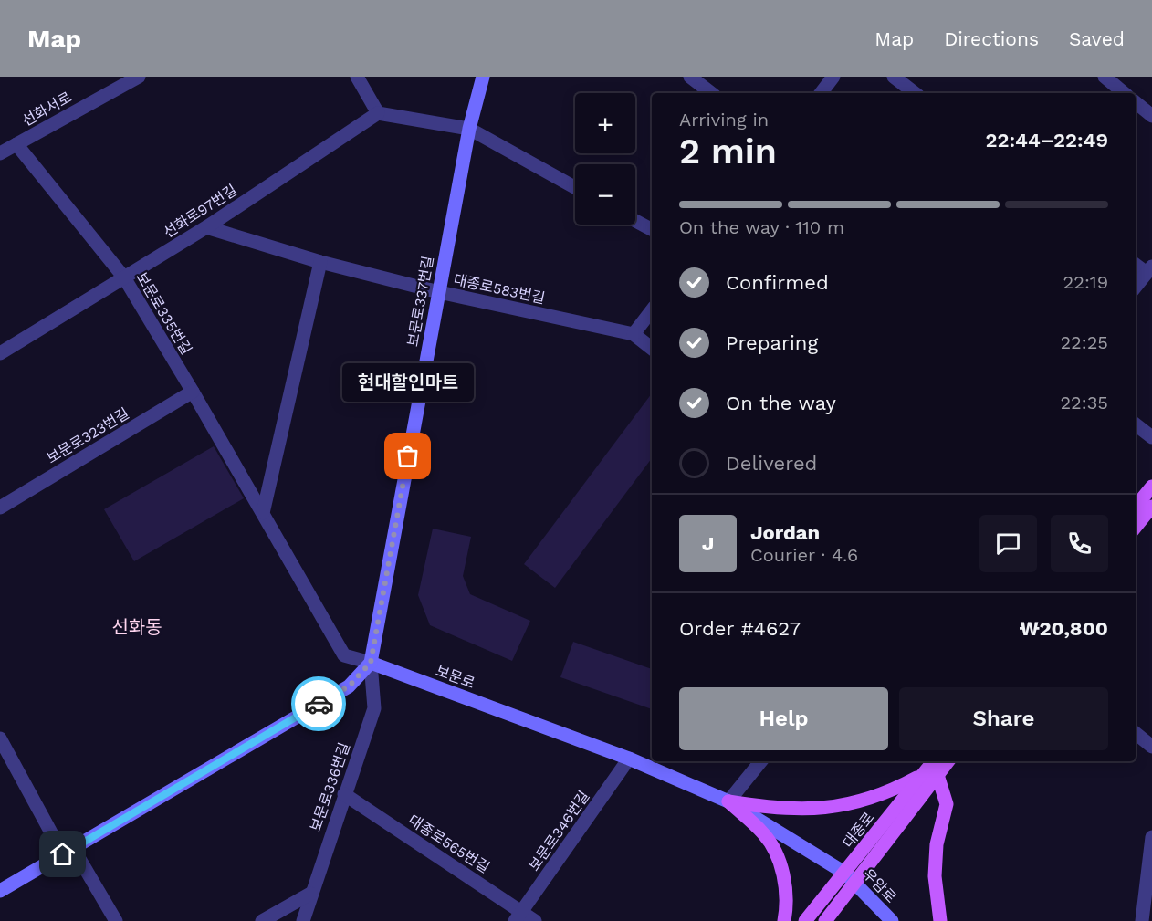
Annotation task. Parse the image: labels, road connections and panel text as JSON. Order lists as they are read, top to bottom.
{
  "streets": {
    "main road": [
      "보문로337번길",
      "보문로",
      "대종로",
      "우암로"
    ],
    "street": [
      "선화서로",
      "선화로97번길",
      "대종로583번길",
      "보문로335번길",
      "보문로323번길",
      "보문로336번길",
      "보문로346번길",
      "대종로565번길"
    ]
  },
  "crossings": [
    ["선화서로", "보문로335번길"],
    ["선화로97번길", "대종로583번길"],
    ["선화로97번길", "보문로335번길"],
    ["대종로583번길", "보문로337번길"],
    ["보문로337번길", "보문로335번길"],
    ["보문로337번길", "보문로"],
    ["보문로337번길", "보문로336번길"],
    ["보문로335번길", "보문로323번길"],
    ["보문로335번길", "보문로"],
    ["보문로335번길", "보문로336번길"],
    ["보문로", "보문로336번길"],
    ["보문로", "대종로"],
    ["보문로", "보문로346번길"],
    ["보문로", "우암로"],
    ["보문로336번길", "대종로565번길"],
    ["대종로", "우암로"],
    ["보문로346번길", "대종로565번길"]
  ],
  "districts": ["선화동"],
  "places": ["현대할인마트"],
  "page": {
    "header": "Map",
    "nav": ["Map", "Directions", "Saved"],
    "map_buttons": ["+", "−"],
    "heading": ["2 min", "Arriving in", "22:44–22:49"],
    "panel": [
      "Jordan",
      "Courier · 4.6",
      "Order #4627",
      "₩20,800"
    ],
    "bar": "On the way · 110 m",
    "list": [
      ["Confirmed", "22:19"],
      ["Preparing", "22:25"],
      ["On the way", "22:35"],
      "Delivered"
    ],
    "bubble": "현대할인마트",
    "round": "J",
    "buttons": ["Help", "Share"]
  }
}
